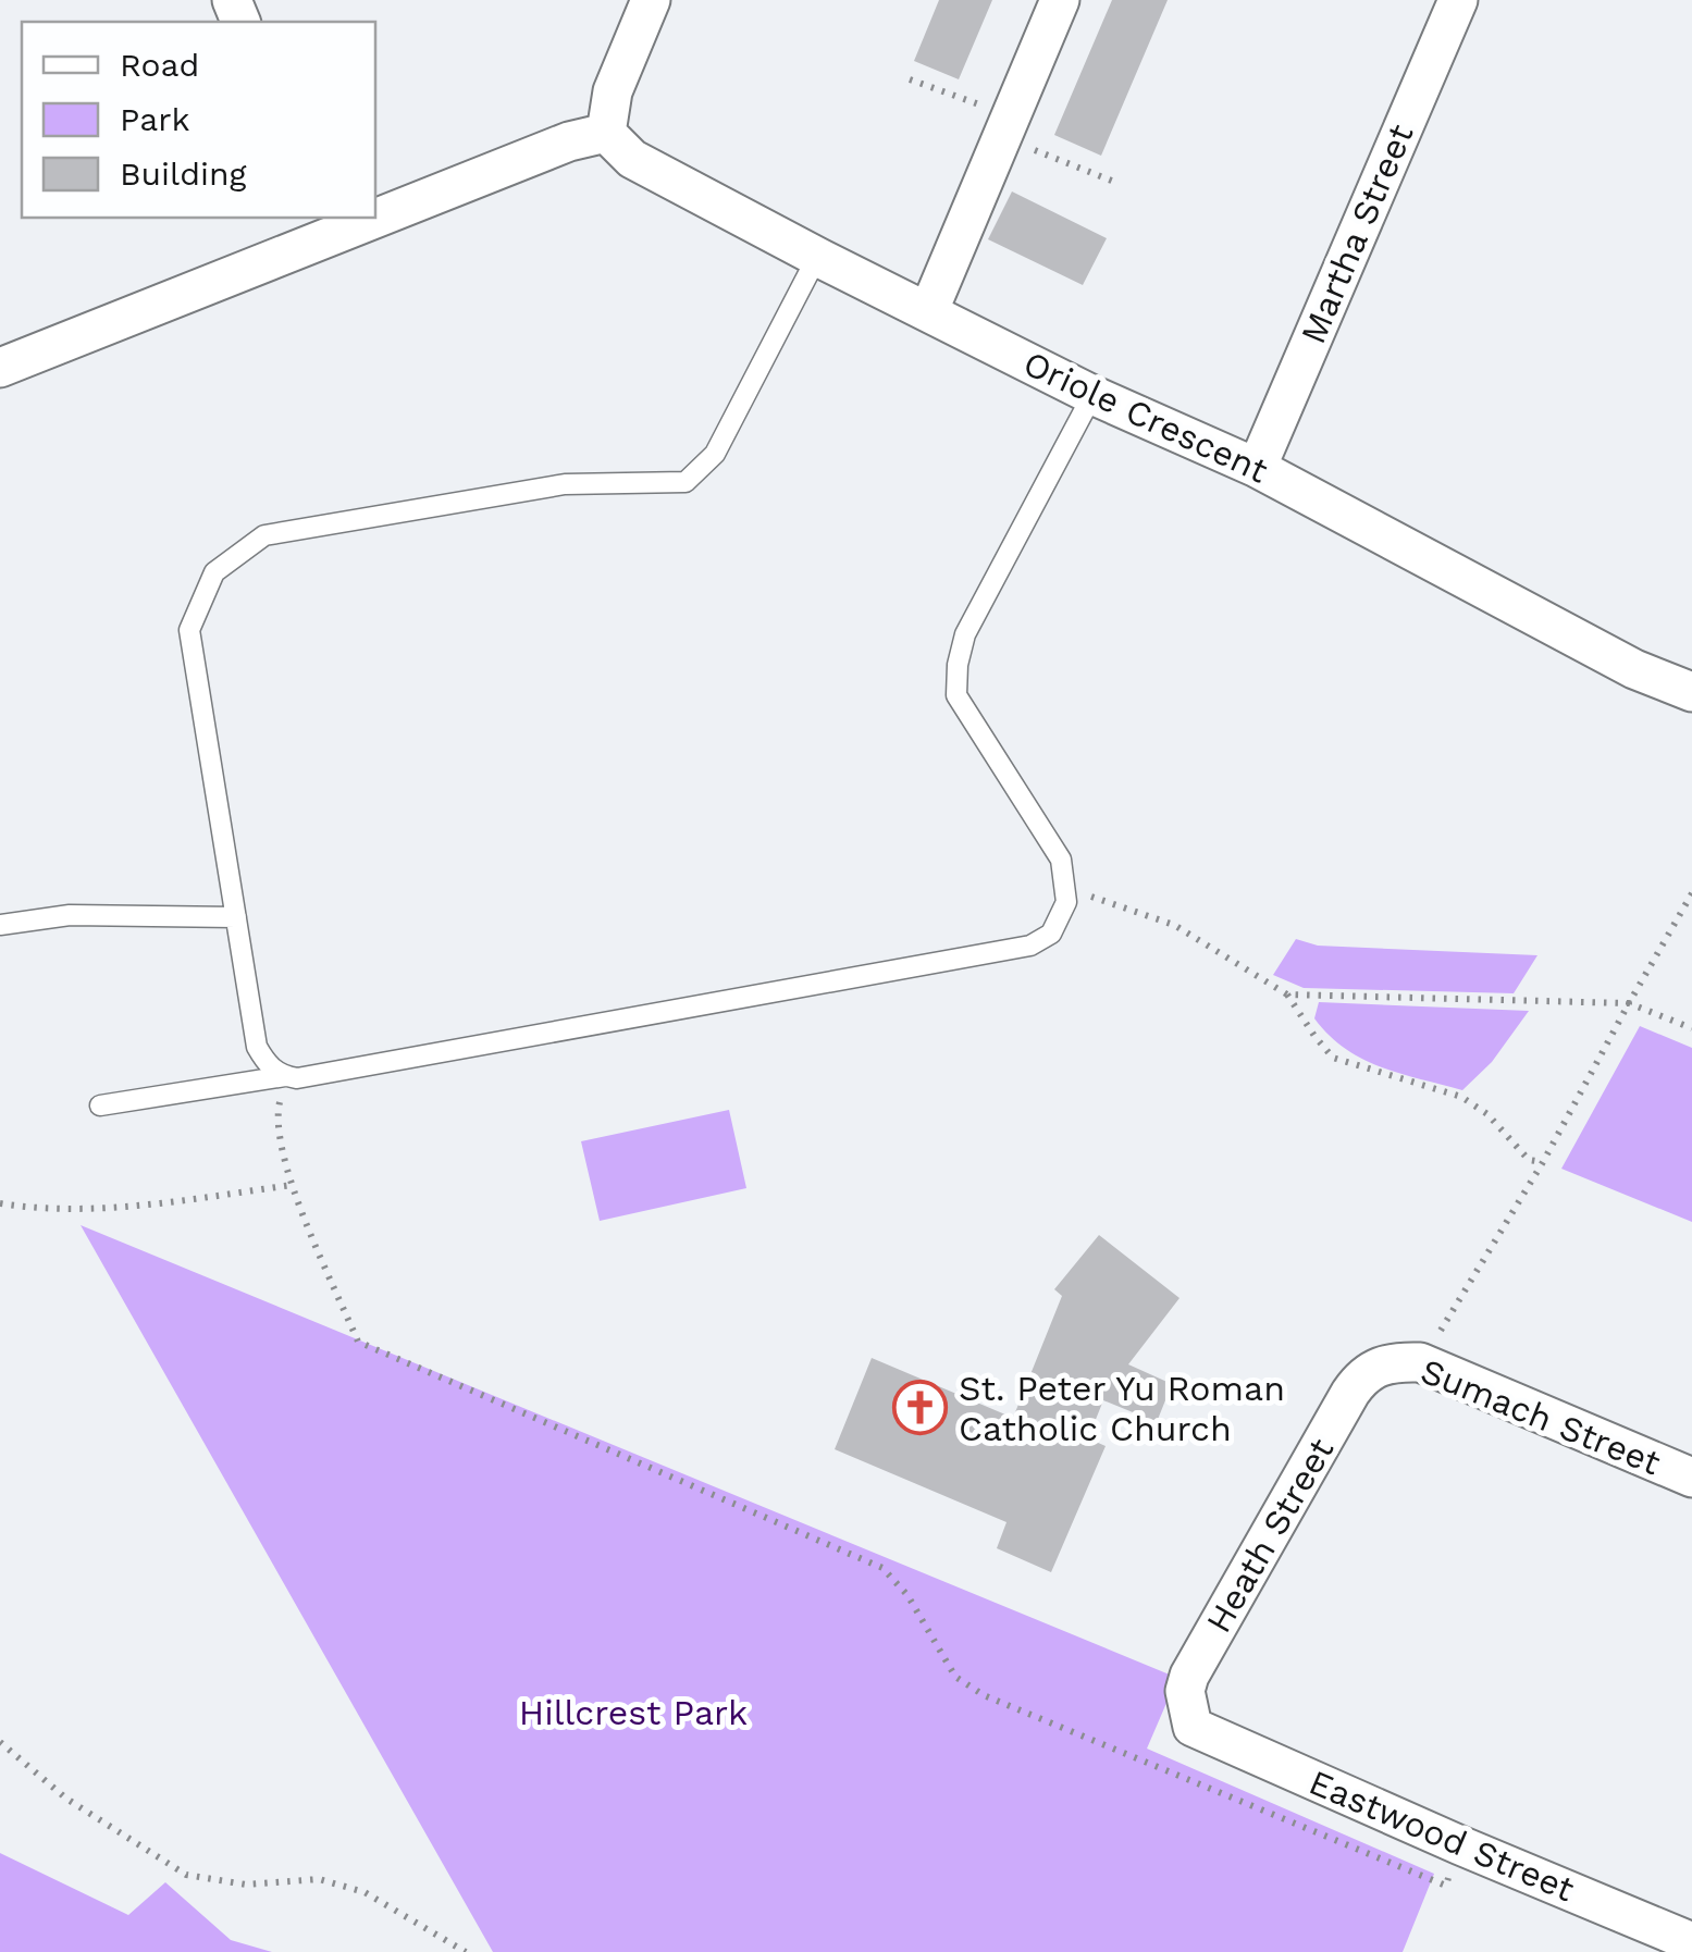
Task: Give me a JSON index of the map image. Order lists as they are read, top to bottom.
{
  "streets": {
    "street": [
      "Martha Street",
      "Oriole Crescent",
      "Sumach Street",
      "Heath Street",
      "Eastwood Street"
    ]
  },
  "crossings": [
    ["Martha Street", "Oriole Crescent"],
    ["Sumach Street", "Heath Street"],
    ["Heath Street", "Eastwood Street"]
  ],
  "parks": ["Hillcrest Park"],
  "places": {
    "church": ["St. Peter Yu Roman Catholic Church"]
  },
  "legend": ["Road", "Park", "Building"]
}
